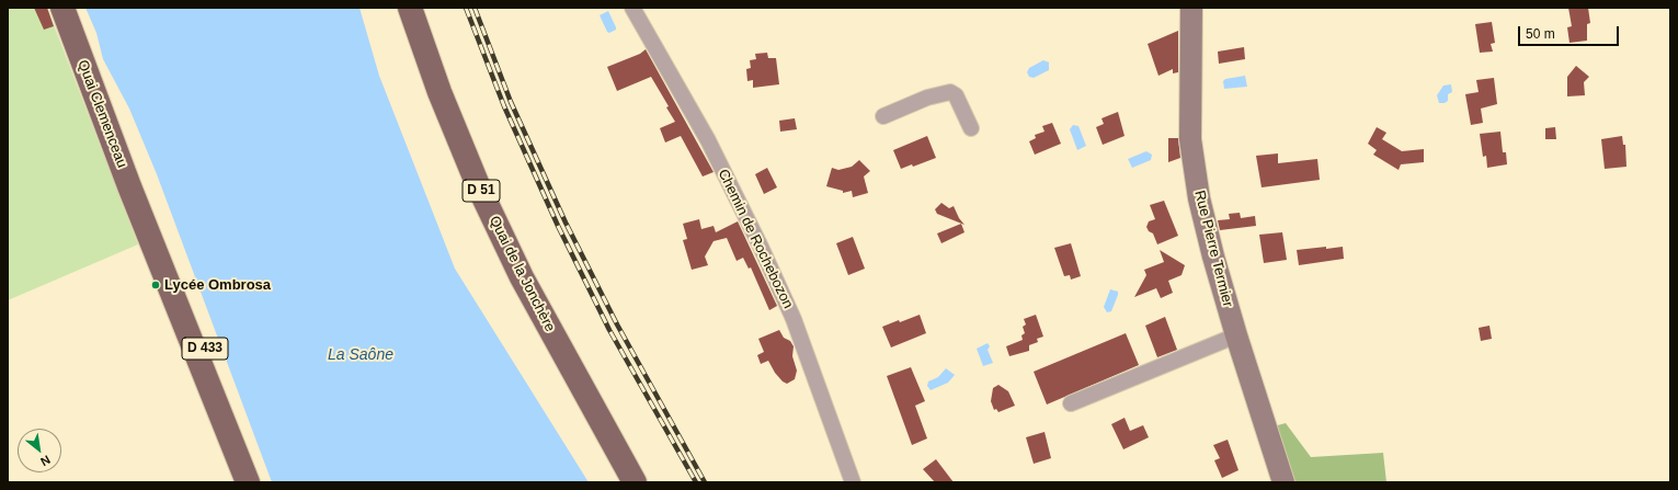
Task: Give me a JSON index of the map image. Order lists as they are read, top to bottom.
{
  "streets": {
    "main road": [
      "Quai Clemenceau",
      "D 51",
      "Quai de la Jonchère",
      "D 433"
    ],
    "street": ["Chemin de Rochebozon", "Rue Pierre Termier"]
  },
  "water": ["La Saône"],
  "places": ["Lycée Ombrosa"],
  "scale_bar": "50 m",
  "north": "bottom right"
}
